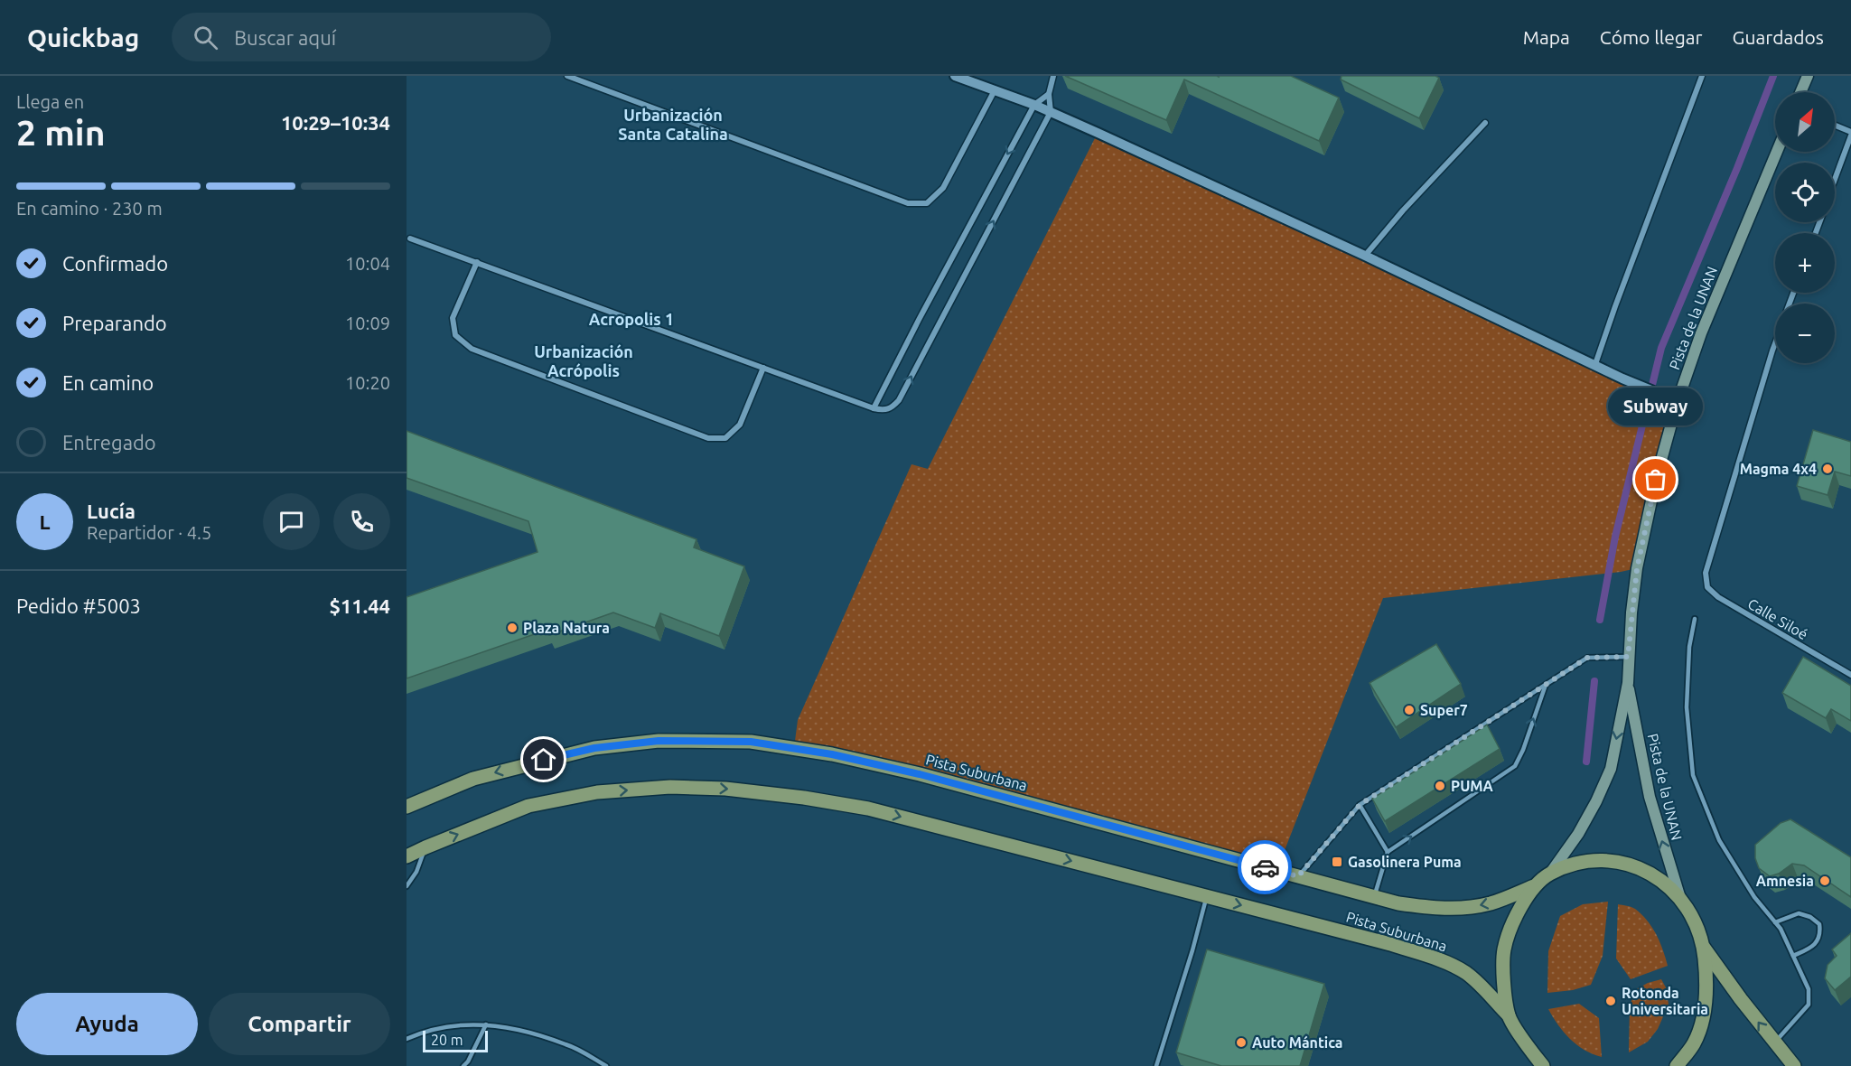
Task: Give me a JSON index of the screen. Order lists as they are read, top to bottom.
{
  "streets": {
    "main road": ["Pista de la UNAN", "Pista Suburbana"],
    "street": ["Calle Siloé"]
  },
  "districts": ["Urbanización Santa Catalina", "Acropolis 1", "Urbanización Acrópolis"],
  "places": {
    "other": [
      "Magma 4x4",
      "Subway",
      "Plaza Natura",
      "Super7",
      "PUMA",
      "Amnesia",
      "Rotonda Universitaria",
      "Auto Mántica"
    ],
    "transit": ["Gasolinera Puma"]
  },
  "scale_bar": "20 m",
  "north": "top right",
  "page": {
    "header": "Quickbag",
    "search": "Buscar aquí",
    "nav": ["Mapa", "Cómo llegar", "Guardados"],
    "heading": ["2 min", "Llega en", "10:29–10:34"],
    "panel": [
      "Lucía",
      "Repartidor · 4.5",
      "Pedido #5003",
      "$11.44"
    ],
    "map_buttons": ["+", "−"],
    "bar": "En camino · 230 m",
    "list": [
      ["Confirmado", "10:04"],
      ["Preparando", "10:09"],
      ["En camino", "10:20"],
      "Entregado"
    ],
    "bubble": "Subway",
    "round": "L",
    "buttons": ["Ayuda", "Compartir"],
    "scale": "20 m"
  }
}
